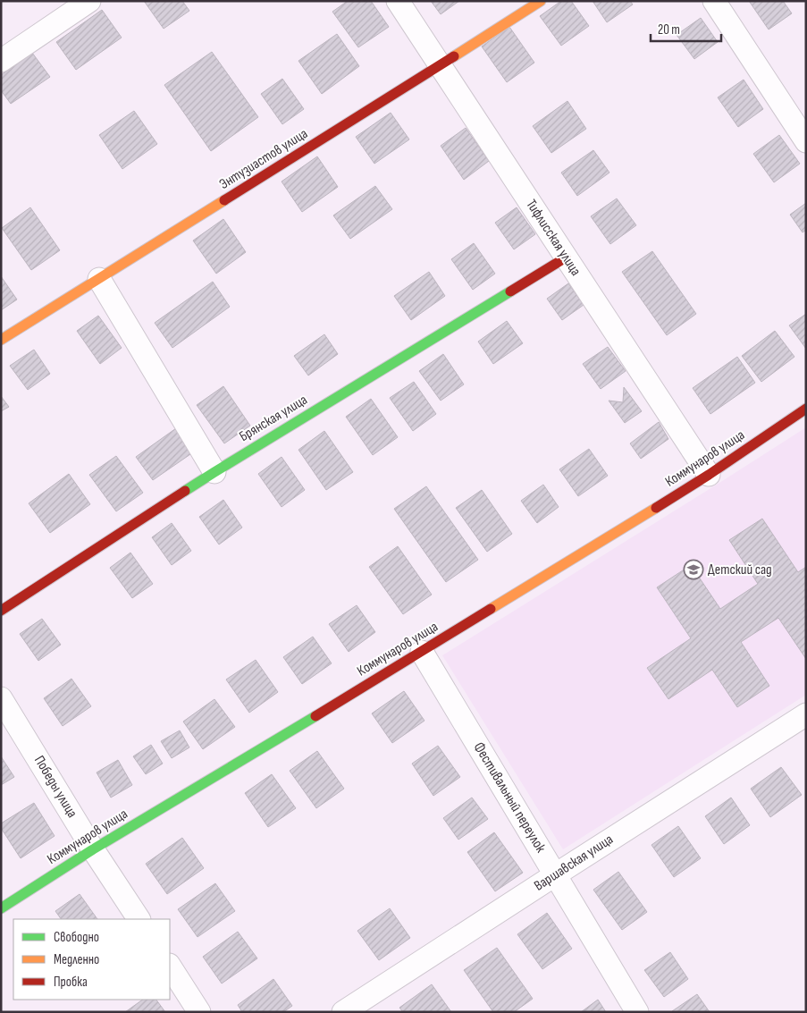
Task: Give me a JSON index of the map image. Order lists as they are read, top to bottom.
{
  "streets": {
    "street": [
      "Энтузиастов улица",
      "Тифлисская улица",
      "Брянская улица",
      "Коммунаров улица",
      "Победы улица",
      "Фестивальный переулок",
      "Варшавская улица"
    ]
  },
  "crossings": [
    ["Энтузиастов улица", "Тифлисская улица"],
    ["Тифлисская улица", "Брянская улица"],
    ["Тифлисская улица", "Коммунаров улица"],
    ["Коммунаров улица", "Победы улица"],
    ["Коммунаров улица", "Фестивальный переулок"],
    ["Фестивальный переулок", "Варшавская улица"]
  ],
  "places": {
    "school or university": ["Детский сад"]
  },
  "legend": ["Свободно", "Медленно", "Пробка"],
  "scale_bar": "20 m"
}
